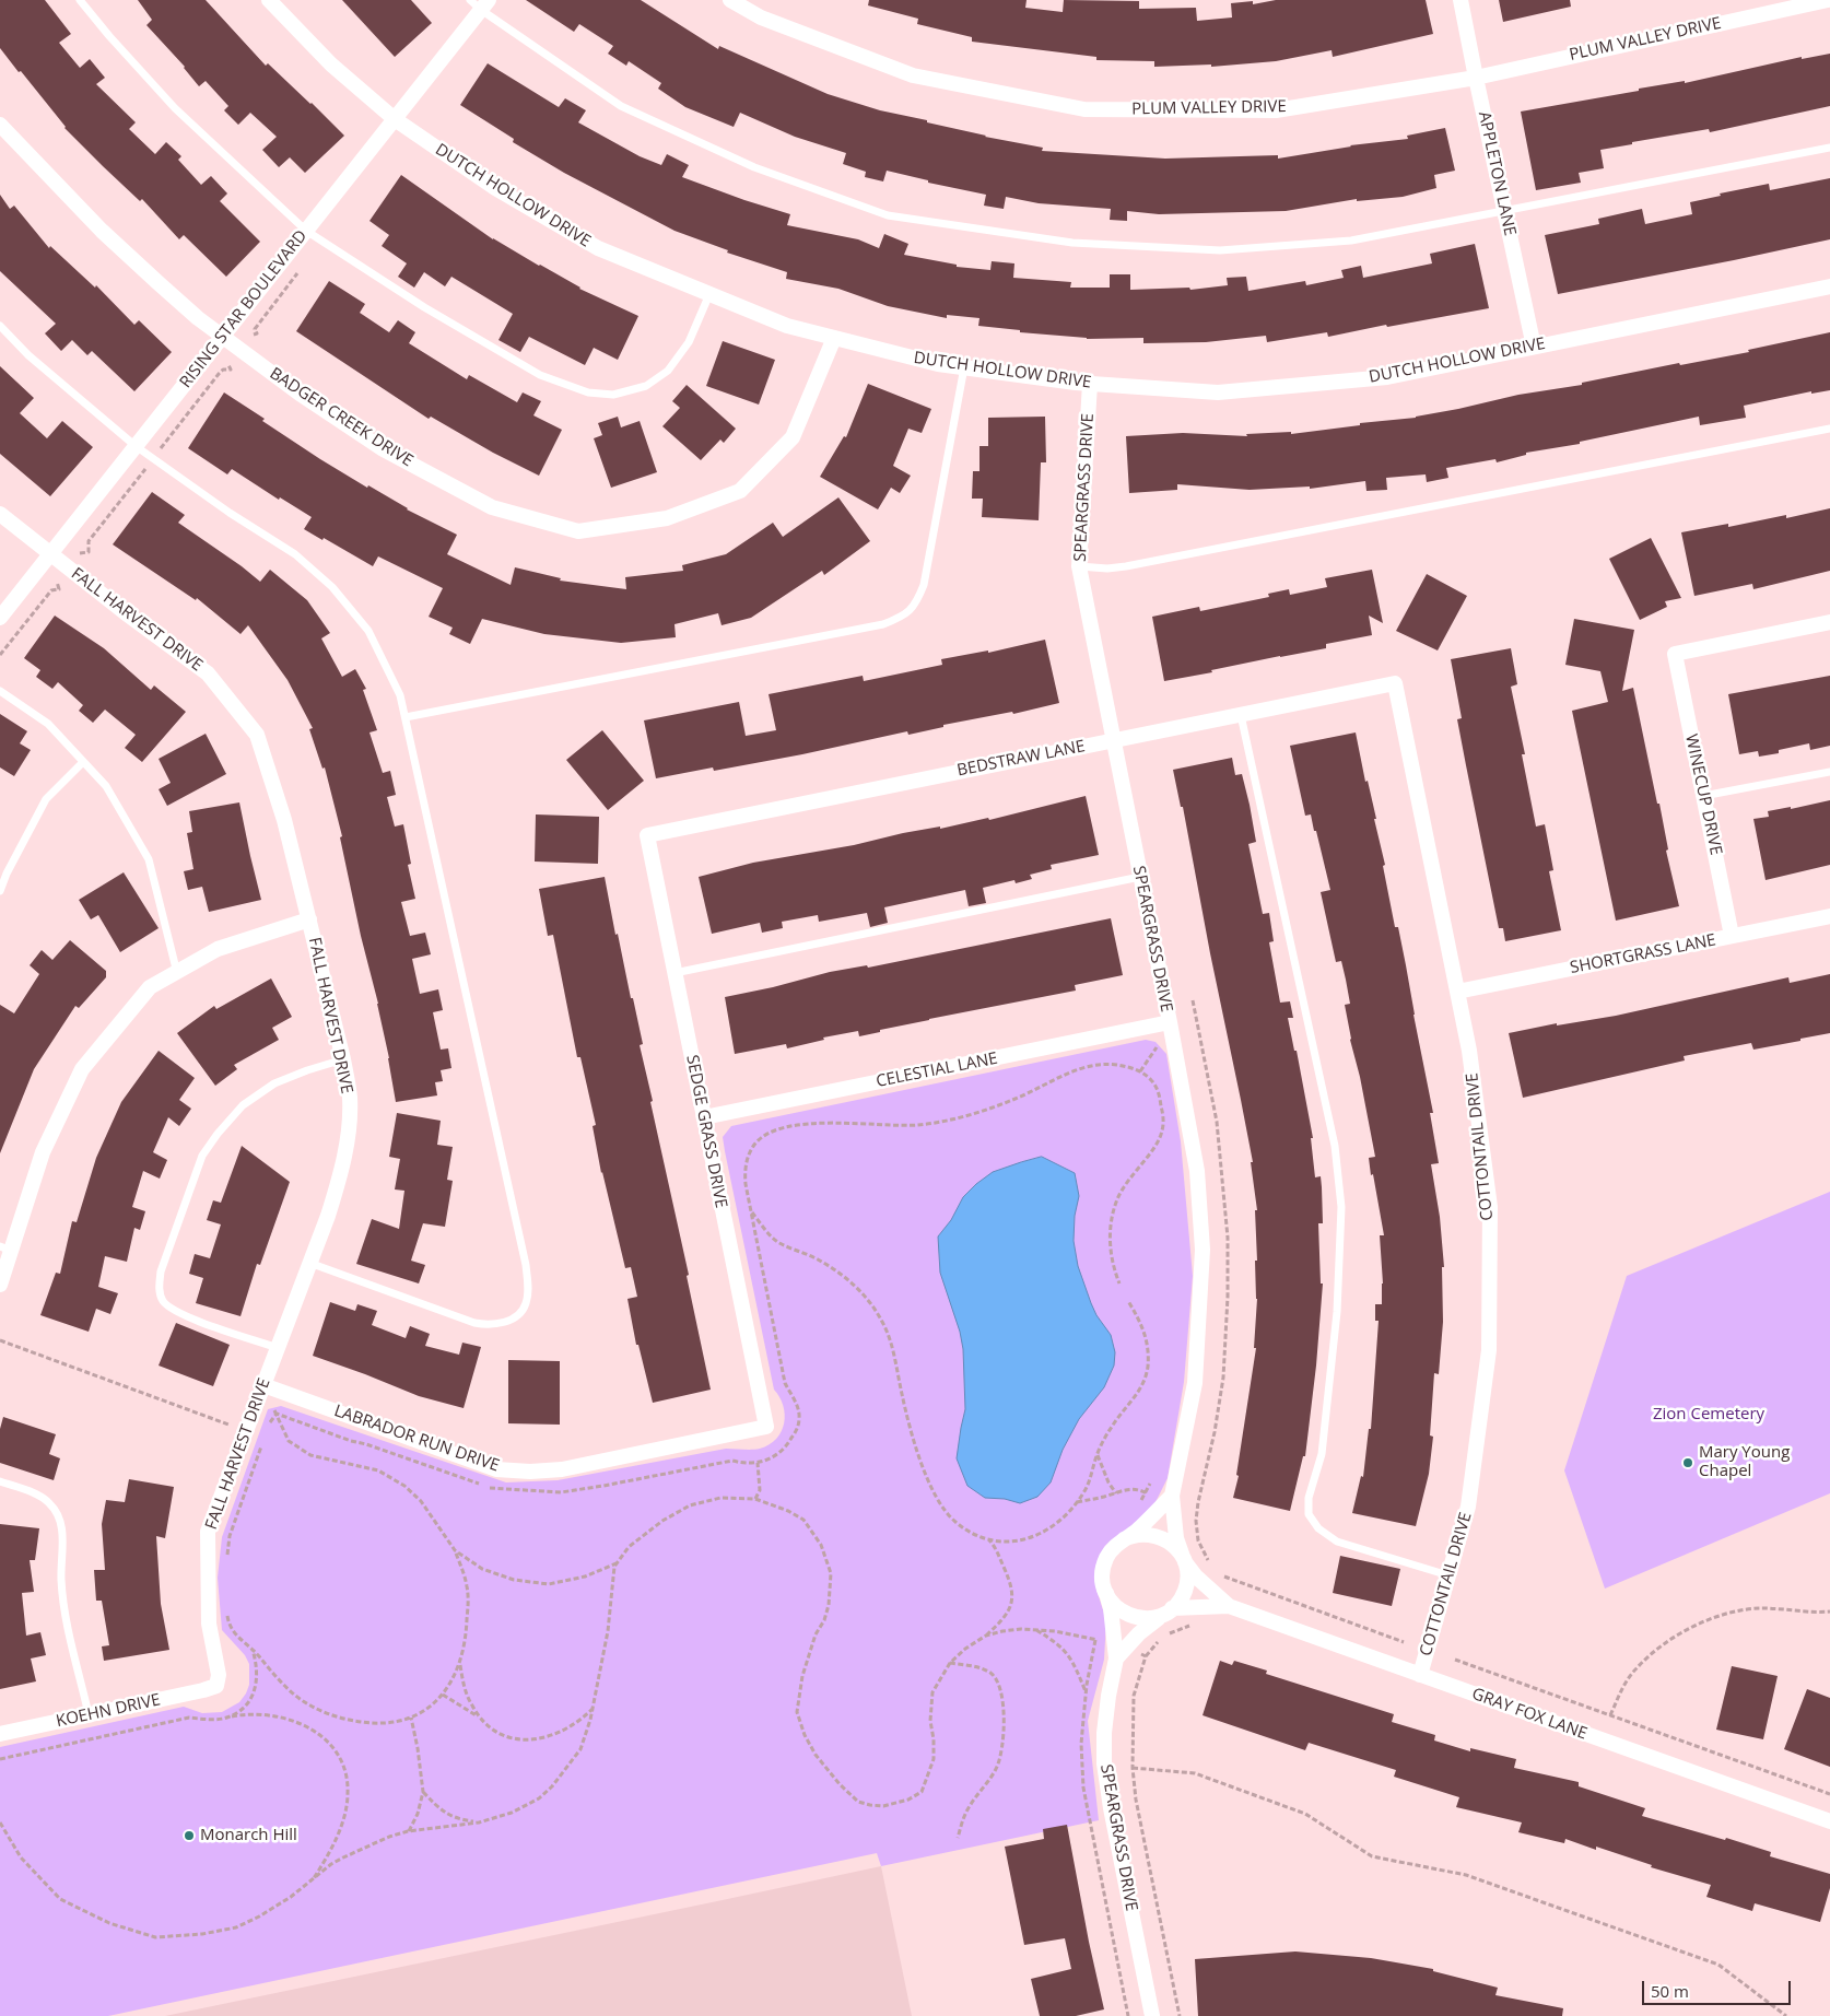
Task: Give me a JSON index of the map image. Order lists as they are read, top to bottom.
{
  "streets": {
    "street": [
      "PLUM VALLEY DRIVE",
      "APPLETON LANE",
      "DUTCH HOLLOW DRIVE",
      "RISING STAR BOULEVARD",
      "BADGER CREEK DRIVE",
      "SPEARGRASS DRIVE",
      "FALL HARVEST DRIVE",
      "BEDSTRAW LANE",
      "WINECUP DRIVE",
      "SHORTGRASS LANE",
      "CELESTIAL LANE",
      "SEDGE GRASS DRIVE",
      "COTTONTAIL DRIVE",
      "LABRADOR RUN DRIVE",
      "KOEHN DRIVE",
      "GRAY FOX LANE"
    ]
  },
  "crossings": [
    ["PLUM VALLEY DRIVE", "APPLETON LANE"],
    ["APPLETON LANE", "DUTCH HOLLOW DRIVE"],
    ["DUTCH HOLLOW DRIVE", "RISING STAR BOULEVARD"],
    ["DUTCH HOLLOW DRIVE", "BADGER CREEK DRIVE"],
    ["DUTCH HOLLOW DRIVE", "SPEARGRASS DRIVE"],
    ["RISING STAR BOULEVARD", "BADGER CREEK DRIVE"],
    ["RISING STAR BOULEVARD", "FALL HARVEST DRIVE"],
    ["SPEARGRASS DRIVE", "BEDSTRAW LANE"],
    ["SPEARGRASS DRIVE", "CELESTIAL LANE"],
    ["SPEARGRASS DRIVE", "GRAY FOX LANE"],
    ["FALL HARVEST DRIVE", "LABRADOR RUN DRIVE"],
    ["FALL HARVEST DRIVE", "KOEHN DRIVE"],
    ["BEDSTRAW LANE", "SEDGE GRASS DRIVE"],
    ["BEDSTRAW LANE", "COTTONTAIL DRIVE"],
    ["WINECUP DRIVE", "SHORTGRASS LANE"],
    ["SHORTGRASS LANE", "COTTONTAIL DRIVE"],
    ["CELESTIAL LANE", "SEDGE GRASS DRIVE"],
    ["SEDGE GRASS DRIVE", "LABRADOR RUN DRIVE"],
    ["COTTONTAIL DRIVE", "GRAY FOX LANE"]
  ],
  "parks": ["Zion Cemetery"],
  "places": ["Mary Young Chapel", "Monarch Hill"],
  "scale_bar": "50 m"
}
